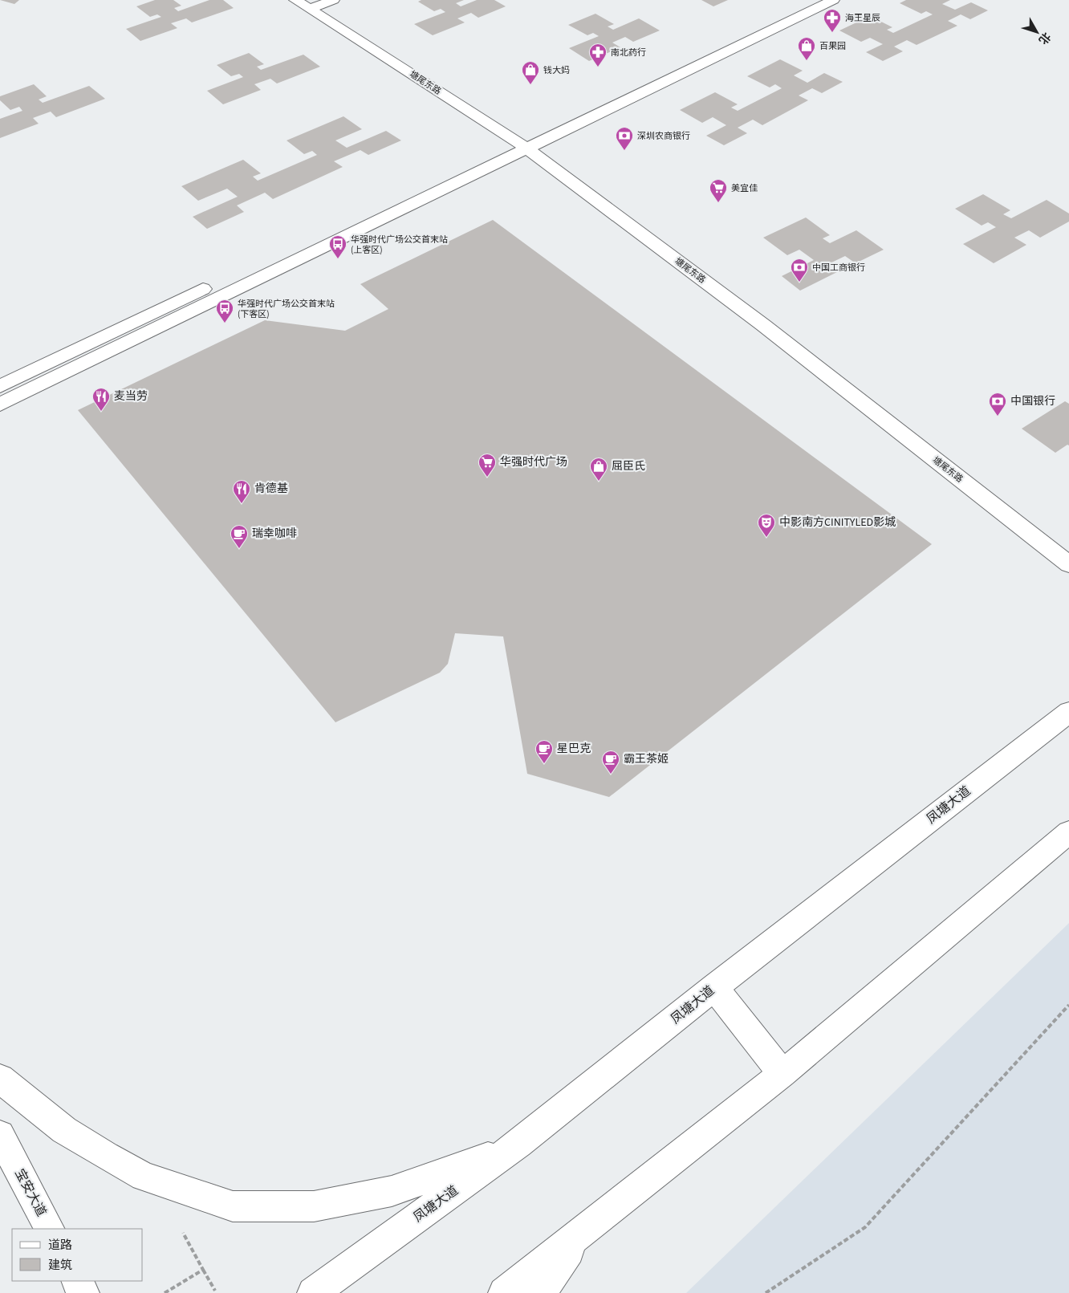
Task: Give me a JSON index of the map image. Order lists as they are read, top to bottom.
{
  "streets": {
    "street": ["塘尾东路", "凤塘大道", "宝安大道"]
  },
  "places": {
    "pharmacy": ["海王星辰", "南北药行"],
    "shop": ["百果园", "钱大妈", "屈臣氏"],
    "bank": ["深圳农商银行", "中国工商银行", "中国银行"],
    "supermarket": ["美宜佳", "华强时代广场"],
    "bus stop": ["华强时代广场公交首末站 (上客区)", "华强时代广场公交首末站 (下客区)"],
    "restaurant": ["麦当劳", "肯德基"],
    "theatre": ["中影南方CINITYLED影城"],
    "cafe": ["瑞幸咖啡", "星巴克", "霸王茶姬"]
  },
  "legend": ["道路", "建筑"],
  "north": "bottom right"
}
